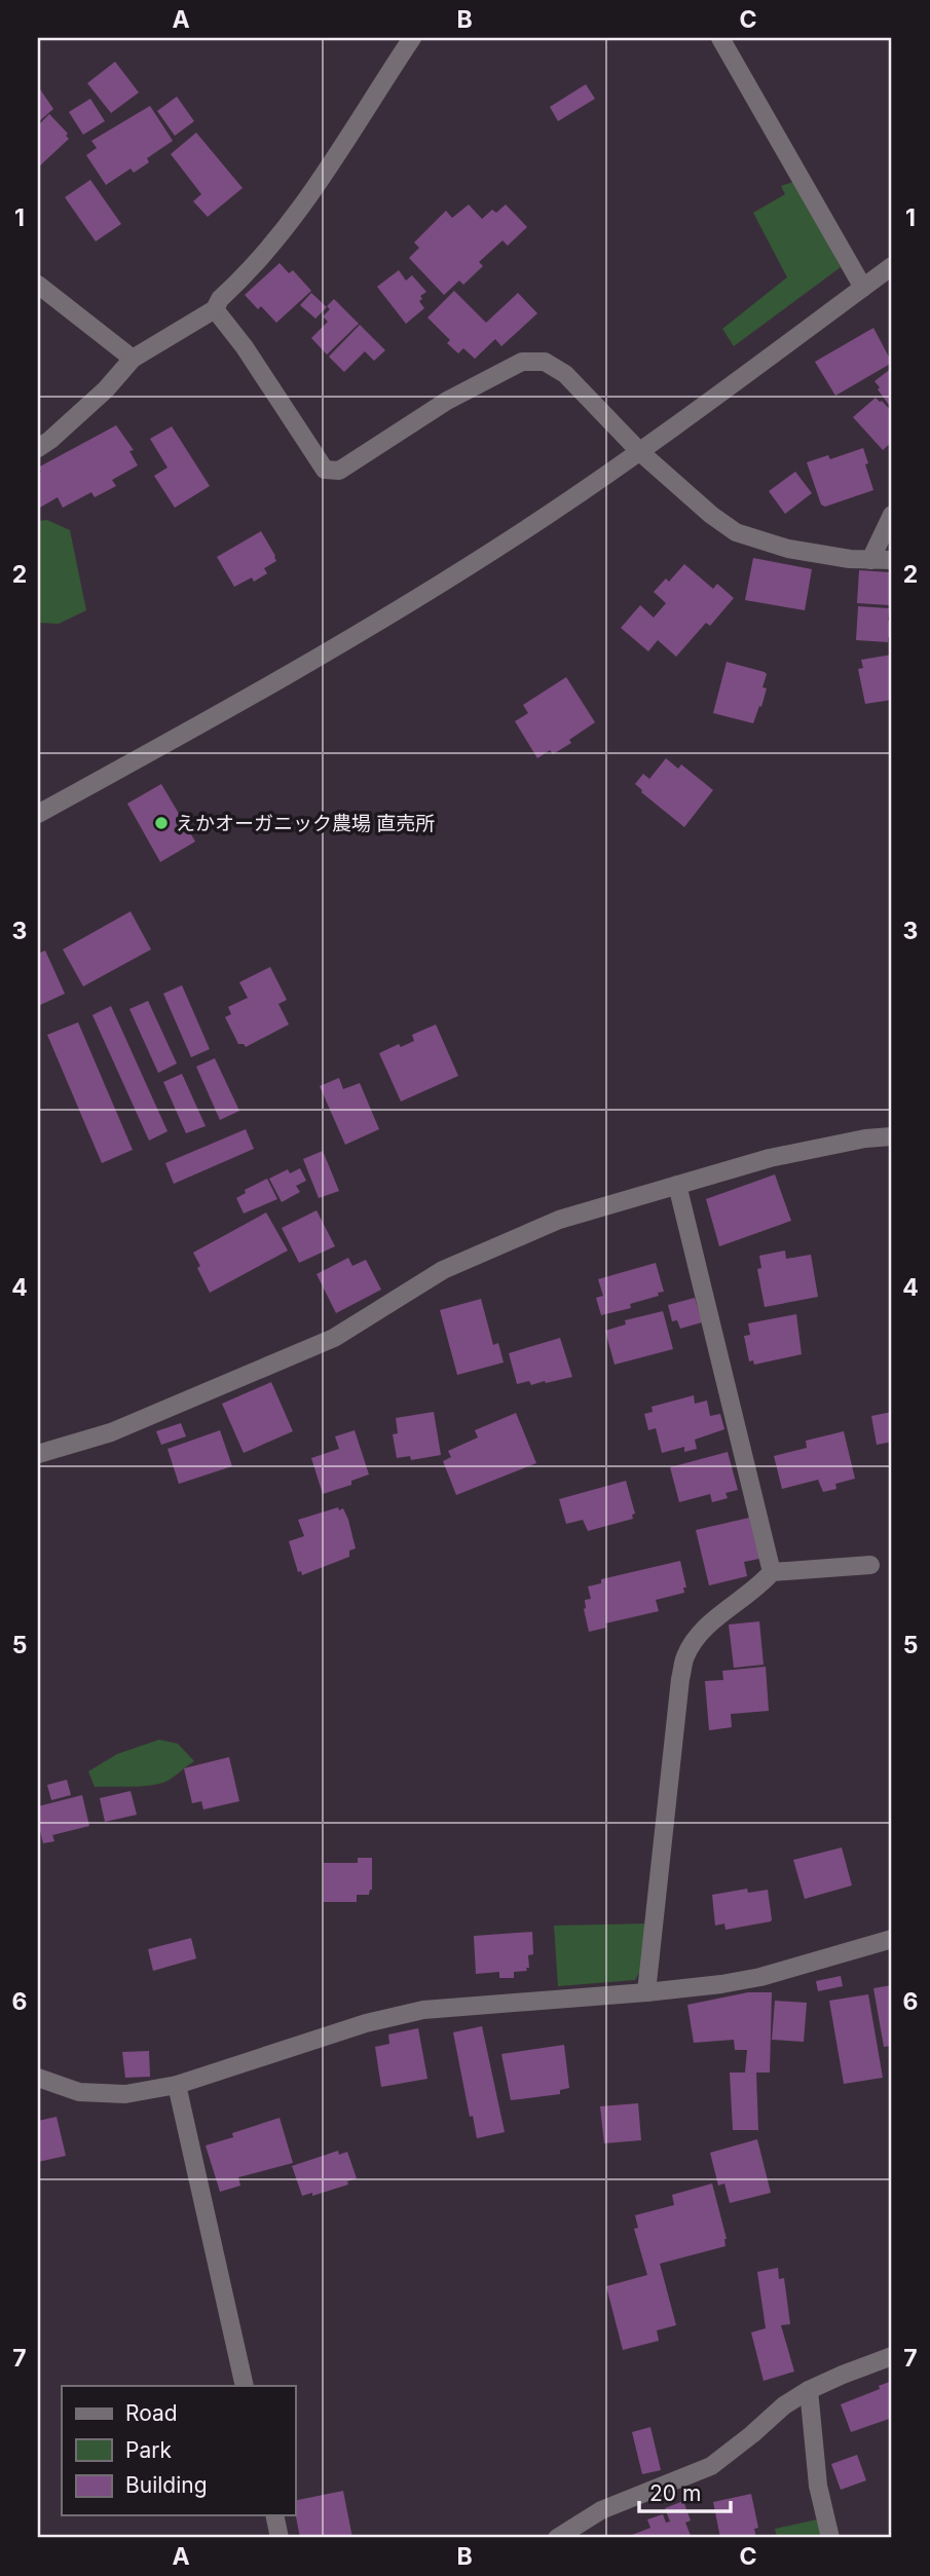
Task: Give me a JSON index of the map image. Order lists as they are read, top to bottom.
{
  "places": ["えかオーガニック農場 直売所"],
  "legend": ["Road", "Park", "Building"],
  "scale_bar": "20 m",
  "grid": {
    "columns": ["A", "B", "C"],
    "rows": [
      "1",
      "2",
      "3",
      "4",
      "5",
      "6",
      "7"
    ]
  }
}
